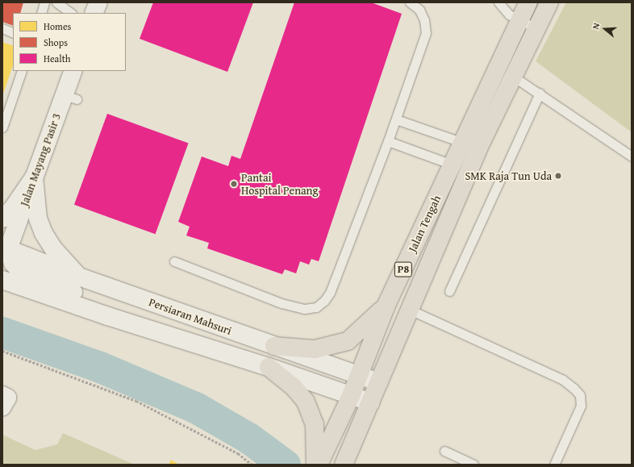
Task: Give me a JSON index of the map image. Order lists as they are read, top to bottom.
{
  "streets": {
    "main road": ["Jalan Tengah", "P8"],
    "street": ["Jalan Mayang Pasir 3", "Persiaran Mahsuri"]
  },
  "crossings": [
    ["Jalan Mayang Pasir 3", "Persiaran Mahsuri"],
    ["Jalan Tengah", "Persiaran Mahsuri"]
  ],
  "places": ["SMK Raja Tun Uda", "Pantai Hospital Penang"],
  "legend": ["Homes", "Shops", "Health"],
  "north": "left"
}
